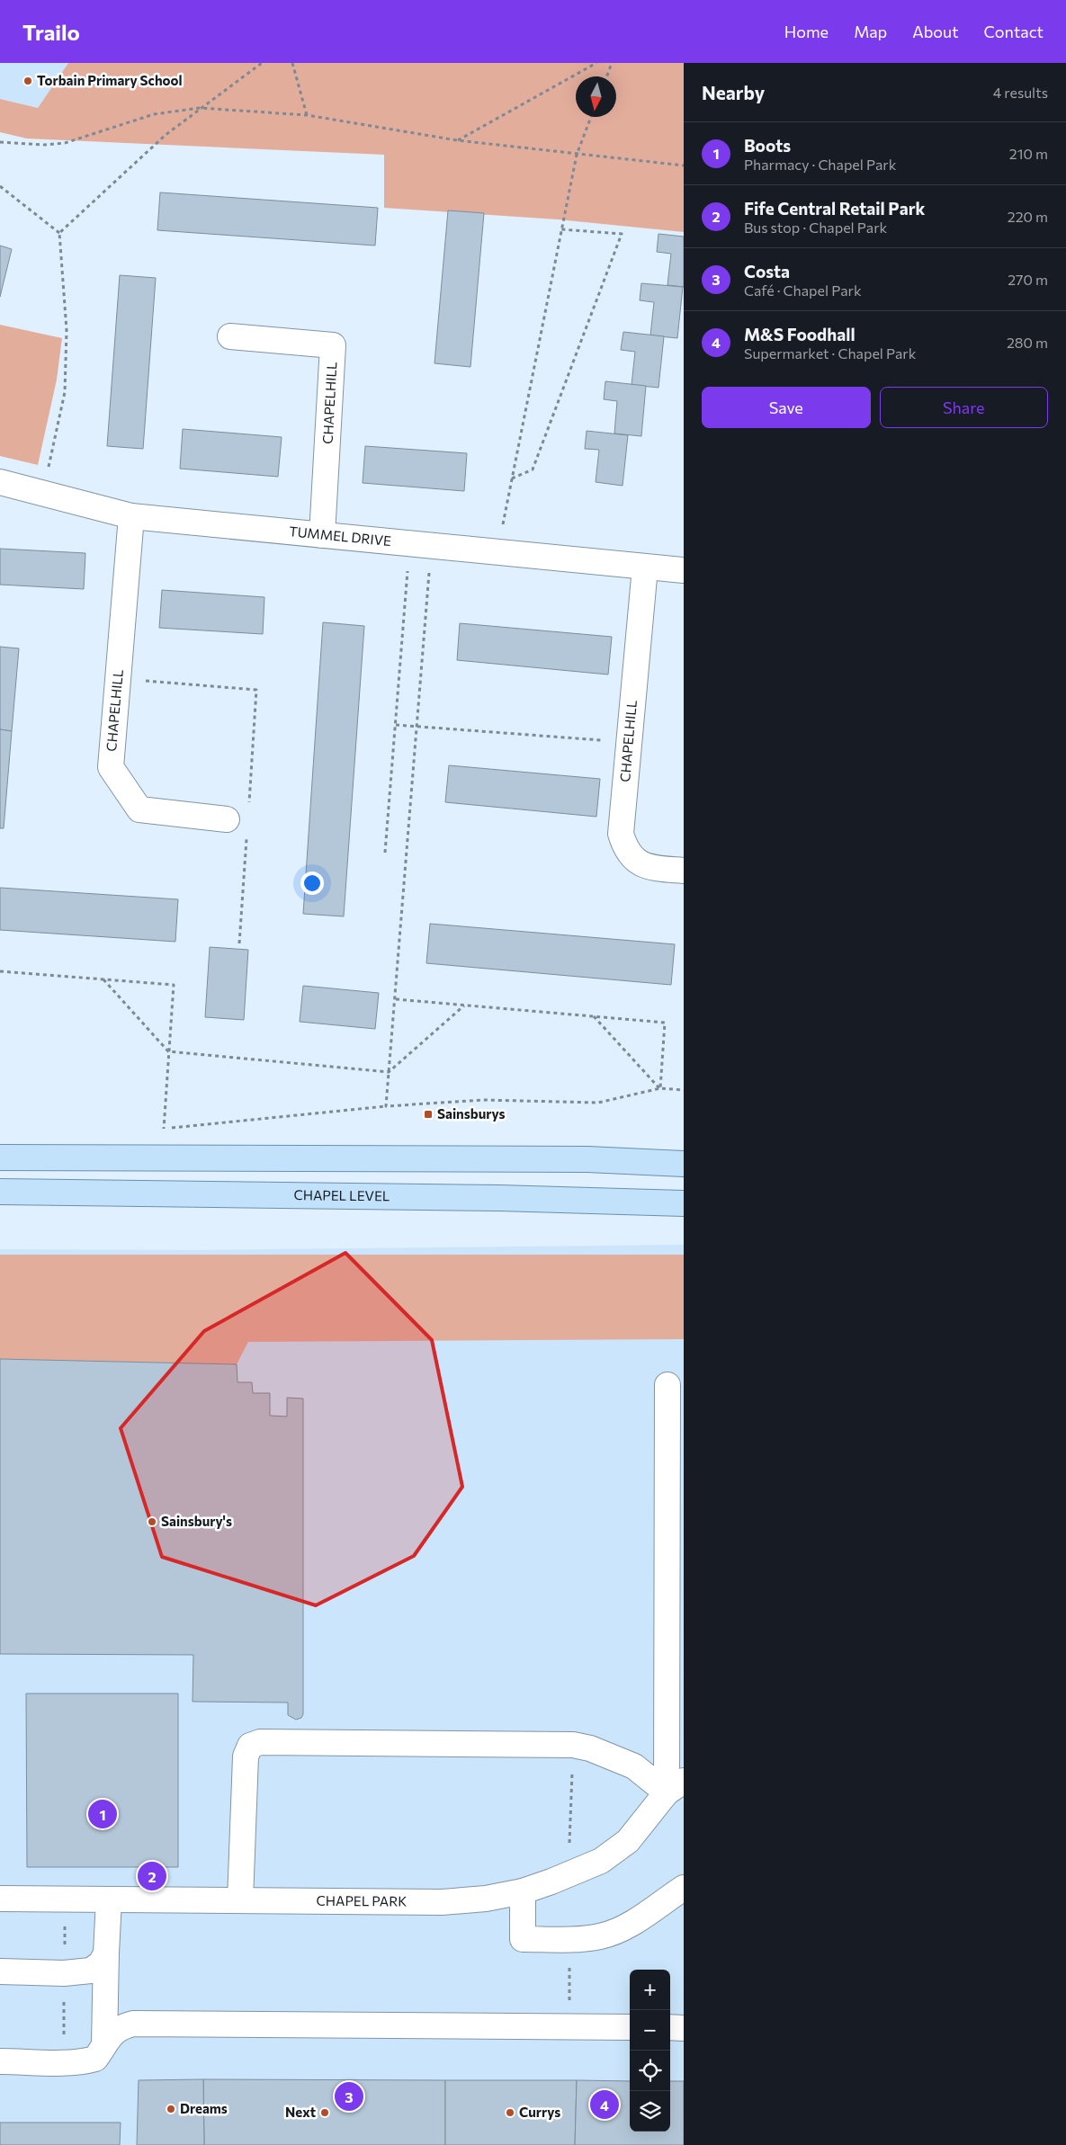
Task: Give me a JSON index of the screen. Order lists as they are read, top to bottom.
{
  "streets": {
    "main road": ["CHAPEL LEVEL"],
    "street": ["CHAPELHILL", "TUMMEL DRIVE", "CHAPEL PARK"]
  },
  "crossings": [
    ["CHAPELHILL", "TUMMEL DRIVE"]
  ],
  "places": {
    "other": [
      "Torbain Primary School",
      "Sainsbury's",
      "Dreams",
      "Next",
      "Currys"
    ],
    "transit": ["Sainsburys"]
  },
  "north": "bottom",
  "page": {
    "header": "Trailo",
    "nav": [
      "Home",
      "Map",
      "About",
      "Contact"
    ],
    "heading": ["Nearby", "4 results"],
    "list": [
      {
        "mark": "1",
        "name": "Boots",
        "note": "Pharmacy · Chapel Park",
        "value": "210 m"
      },
      {
        "mark": "2",
        "name": "Fife Central Retail Park",
        "note": "Bus stop · Chapel Park",
        "value": "220 m"
      },
      {
        "mark": "3",
        "name": "Costa",
        "note": "Café · Chapel Park",
        "value": "270 m"
      },
      {
        "mark": "4",
        "name": "M&S Foodhall",
        "note": "Supermarket · Chapel Park",
        "value": "280 m"
      }
    ],
    "buttons": ["Save", "Share"],
    "pins": [
      "1",
      "2",
      "3",
      "4"
    ],
    "map_buttons": ["+", "−"]
  }
}
